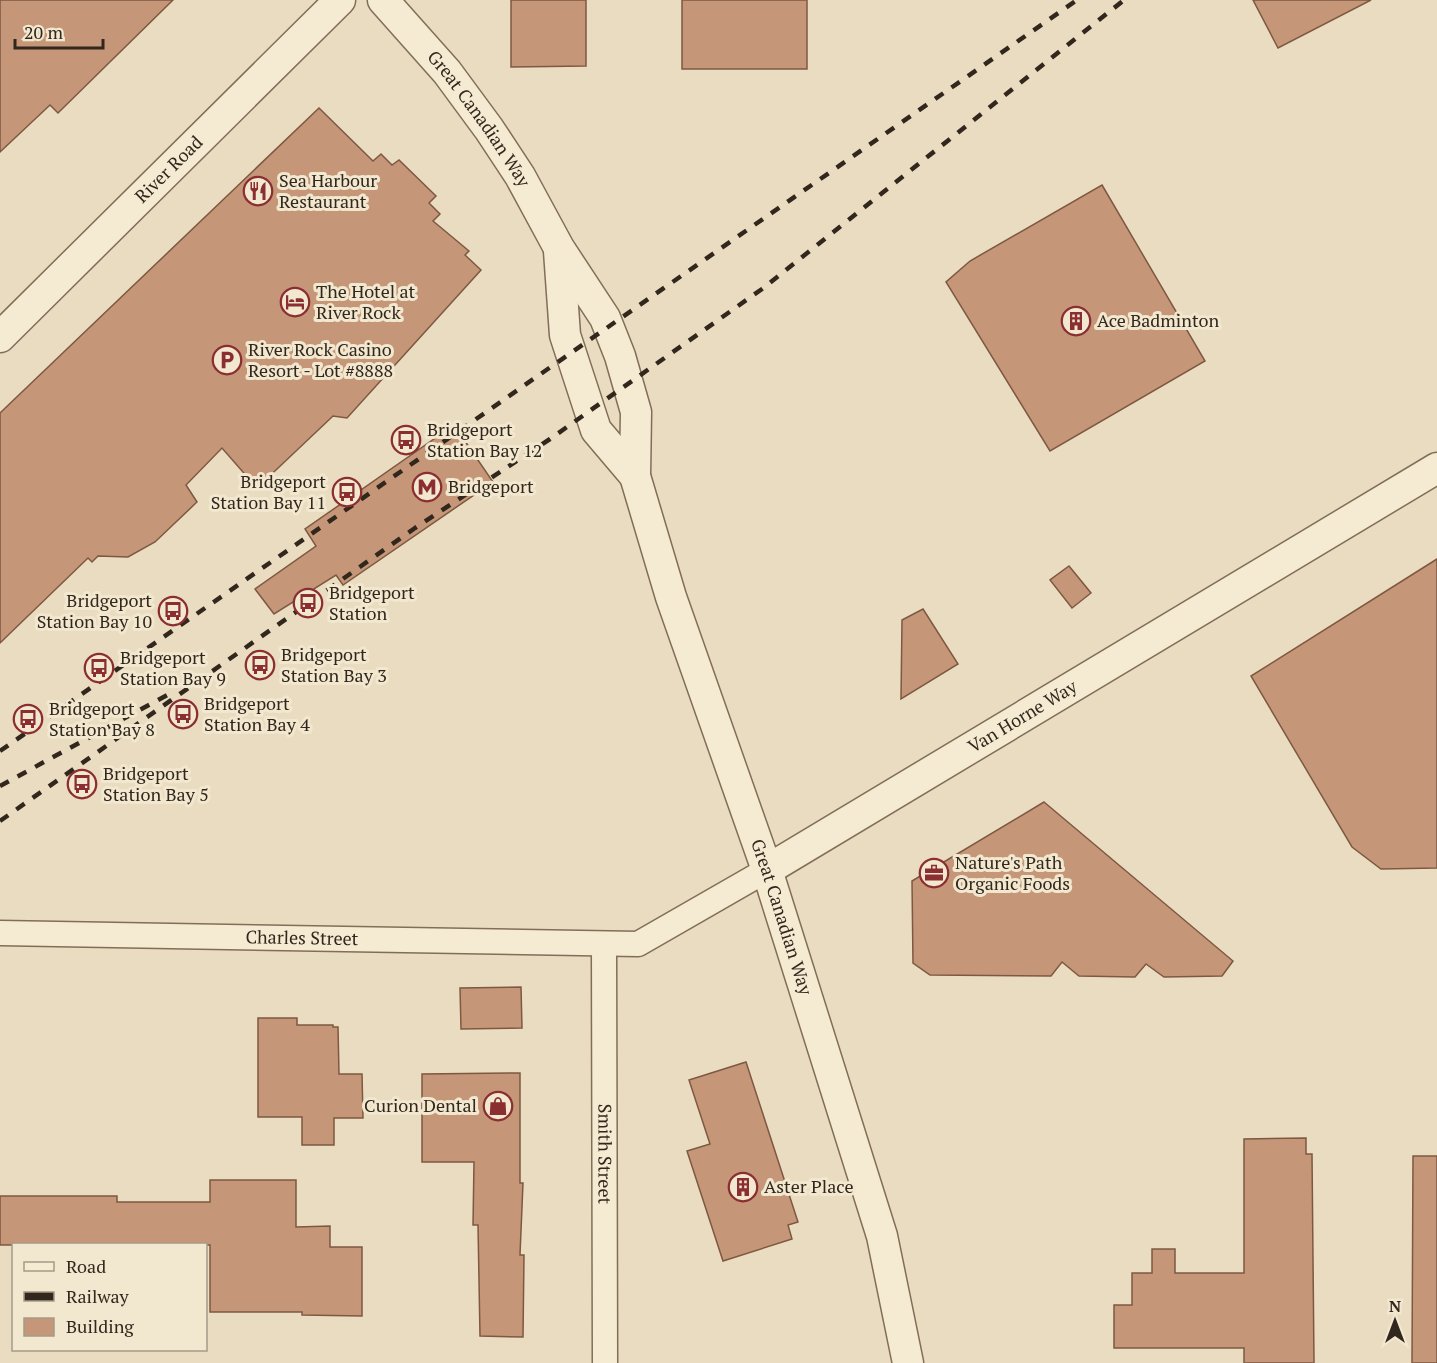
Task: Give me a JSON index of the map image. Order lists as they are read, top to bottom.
{
  "streets": {
    "street": [
      "Great Canadian Way",
      "River Road",
      "Van Horne Way",
      "Charles Street",
      "Smith Street"
    ]
  },
  "crossings": [
    ["Great Canadian Way", "Van Horne Way"],
    ["Van Horne Way", "Charles Street"],
    ["Van Horne Way", "Smith Street"],
    ["Charles Street", "Smith Street"]
  ],
  "places": {
    "restaurant": ["Sea Harbour Restaurant"],
    "hotel": ["The Hotel at River Rock"],
    "building": ["Ace Badminton", "Aster Place"],
    "parking": ["River Rock Casino Resort - Lot #8888"],
    "bus stop": [
      "Bridgeport Station Bay 12",
      "Bridgeport Station Bay 11",
      "Bridgeport Station",
      "Bridgeport Station Bay 10",
      "Bridgeport Station Bay 3",
      "Bridgeport Station Bay 9",
      "Bridgeport Station Bay 4",
      "Bridgeport Station Bay 8",
      "Bridgeport Station Bay 5"
    ],
    "metro station": ["Bridgeport"],
    "office": ["Nature's Path Organic Foods"],
    "shop": ["Curion Dental"]
  },
  "legend": ["Road", "Railway", "Building"],
  "scale_bar": "20 m",
  "north": "top"
}
